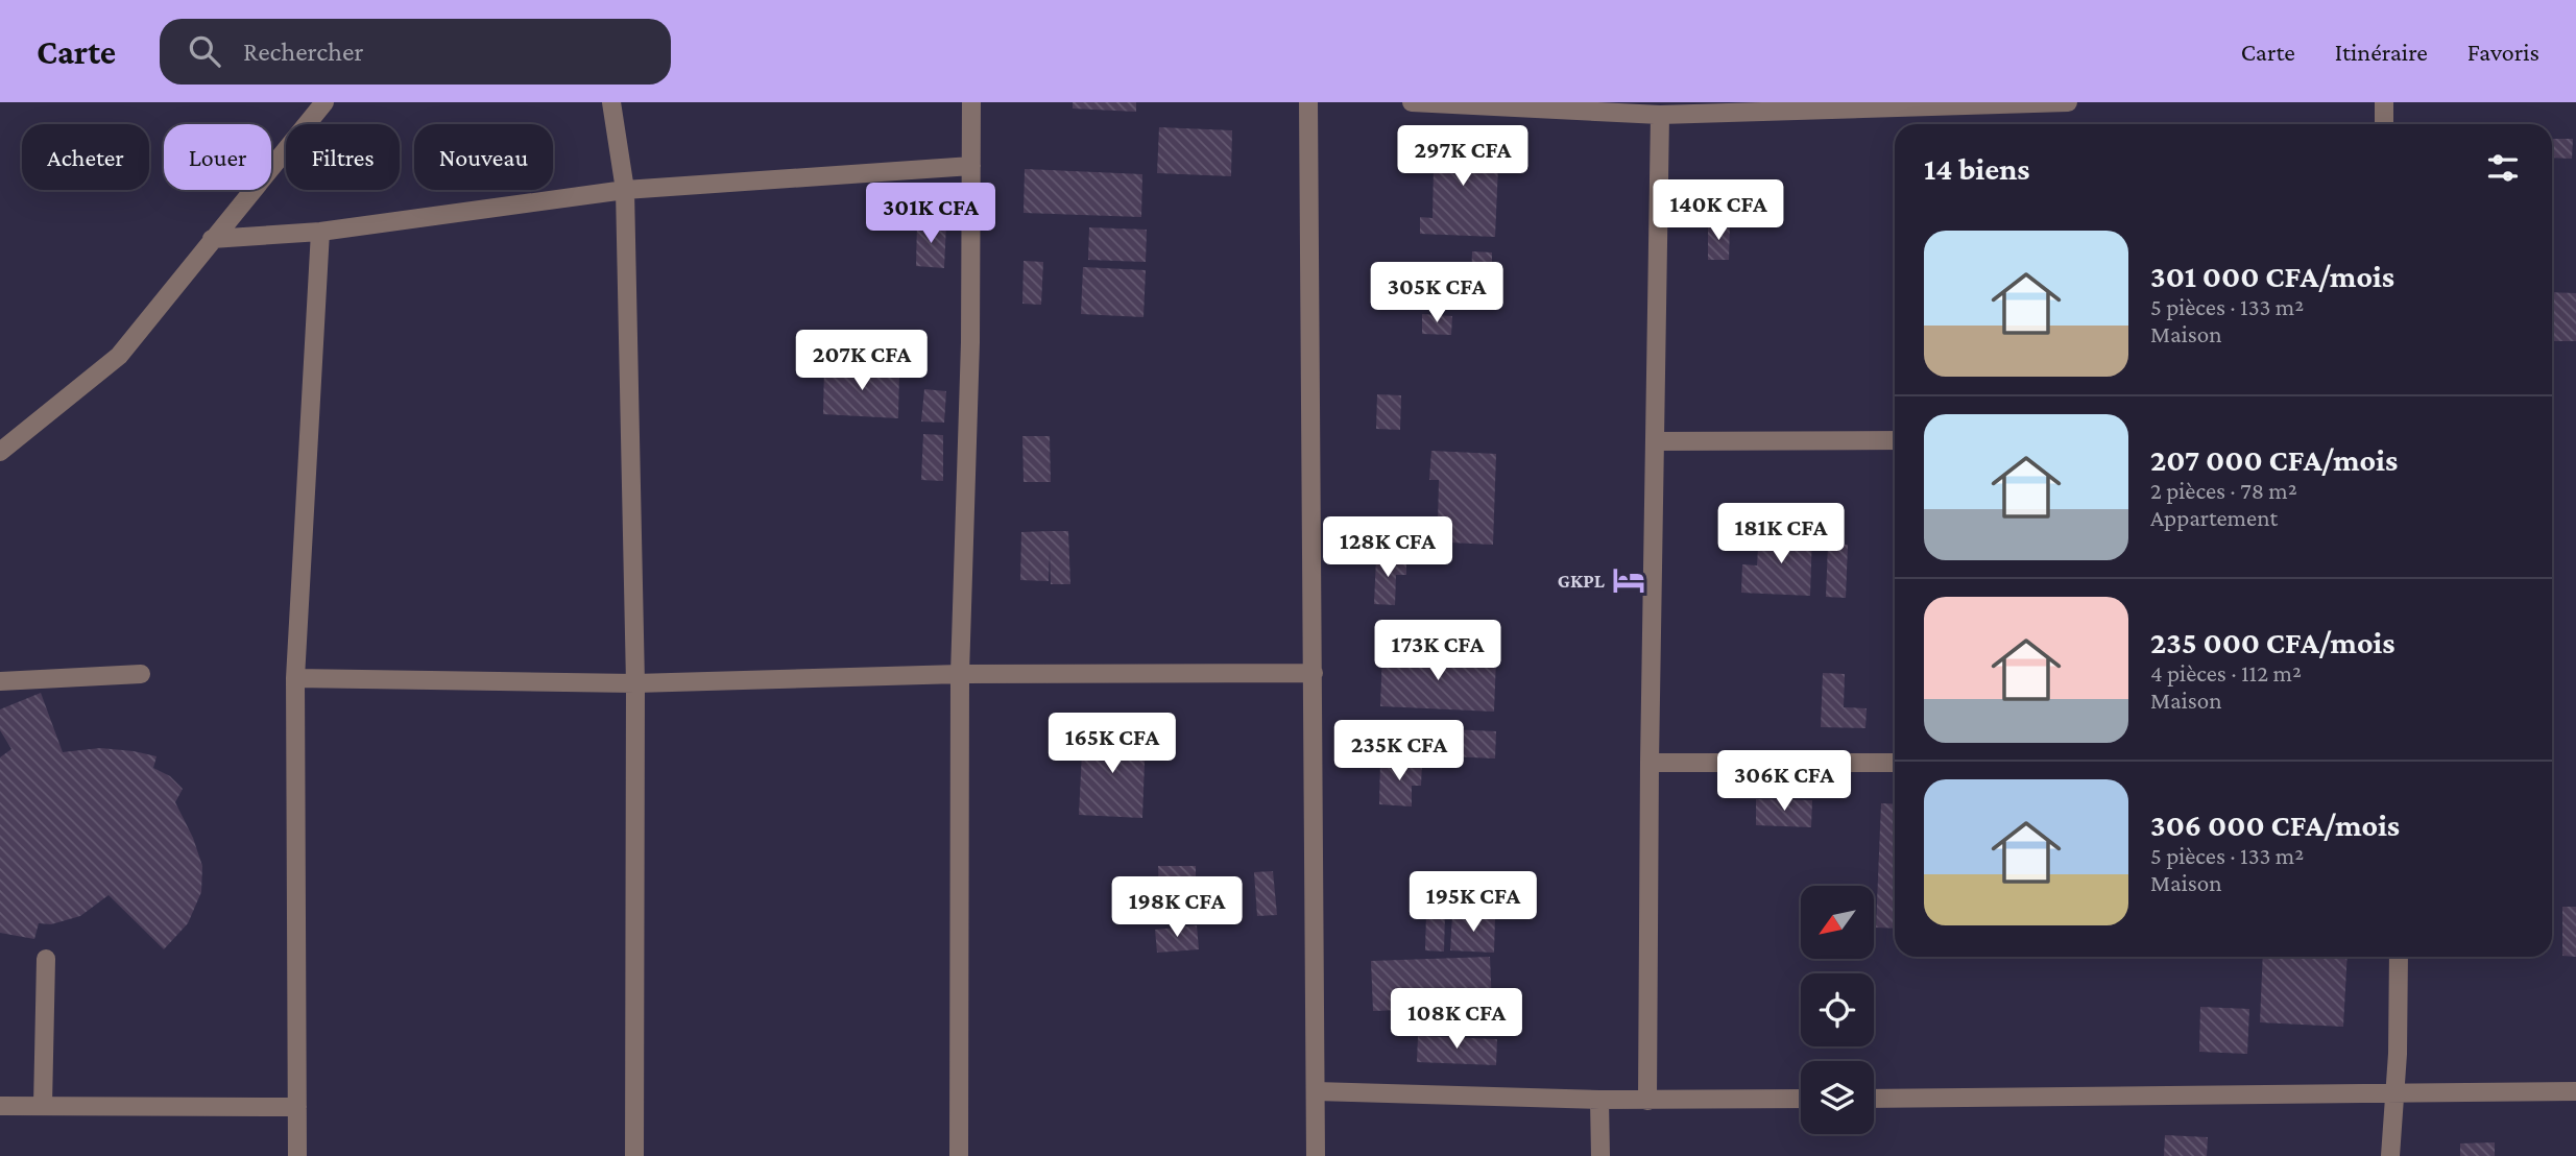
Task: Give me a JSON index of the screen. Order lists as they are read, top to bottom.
{
  "places": {
    "hotel": ["GKPL"]
  },
  "north": "bottom left",
  "page": {
    "header": "Carte",
    "search": "Rechercher",
    "nav": ["Carte", "Itinéraire", "Favoris"],
    "chip": [
      "Acheter",
      "Louer",
      "Filtres",
      "Nouveau"
    ],
    "heading": "14 biens",
    "price": [
      "297K CFA",
      "140K CFA",
      "301K CFA",
      "305K CFA",
      "207K CFA",
      "181K CFA",
      "128K CFA",
      "173K CFA",
      "165K CFA",
      "235K CFA",
      "306K CFA",
      "195K CFA",
      "198K CFA",
      "108K CFA"
    ],
    "list": [
      {
        "name": "301 000 CFA/mois",
        "note": "5 pièces · 133 m² · Maison"
      },
      {
        "name": "207 000 CFA/mois",
        "note": "2 pièces · 78 m² · Appartement"
      },
      {
        "name": "235 000 CFA/mois",
        "note": "4 pièces · 112 m² · Maison"
      },
      {
        "name": "306 000 CFA/mois",
        "note": "5 pièces · 133 m² · Maison"
      }
    ]
  }
}
